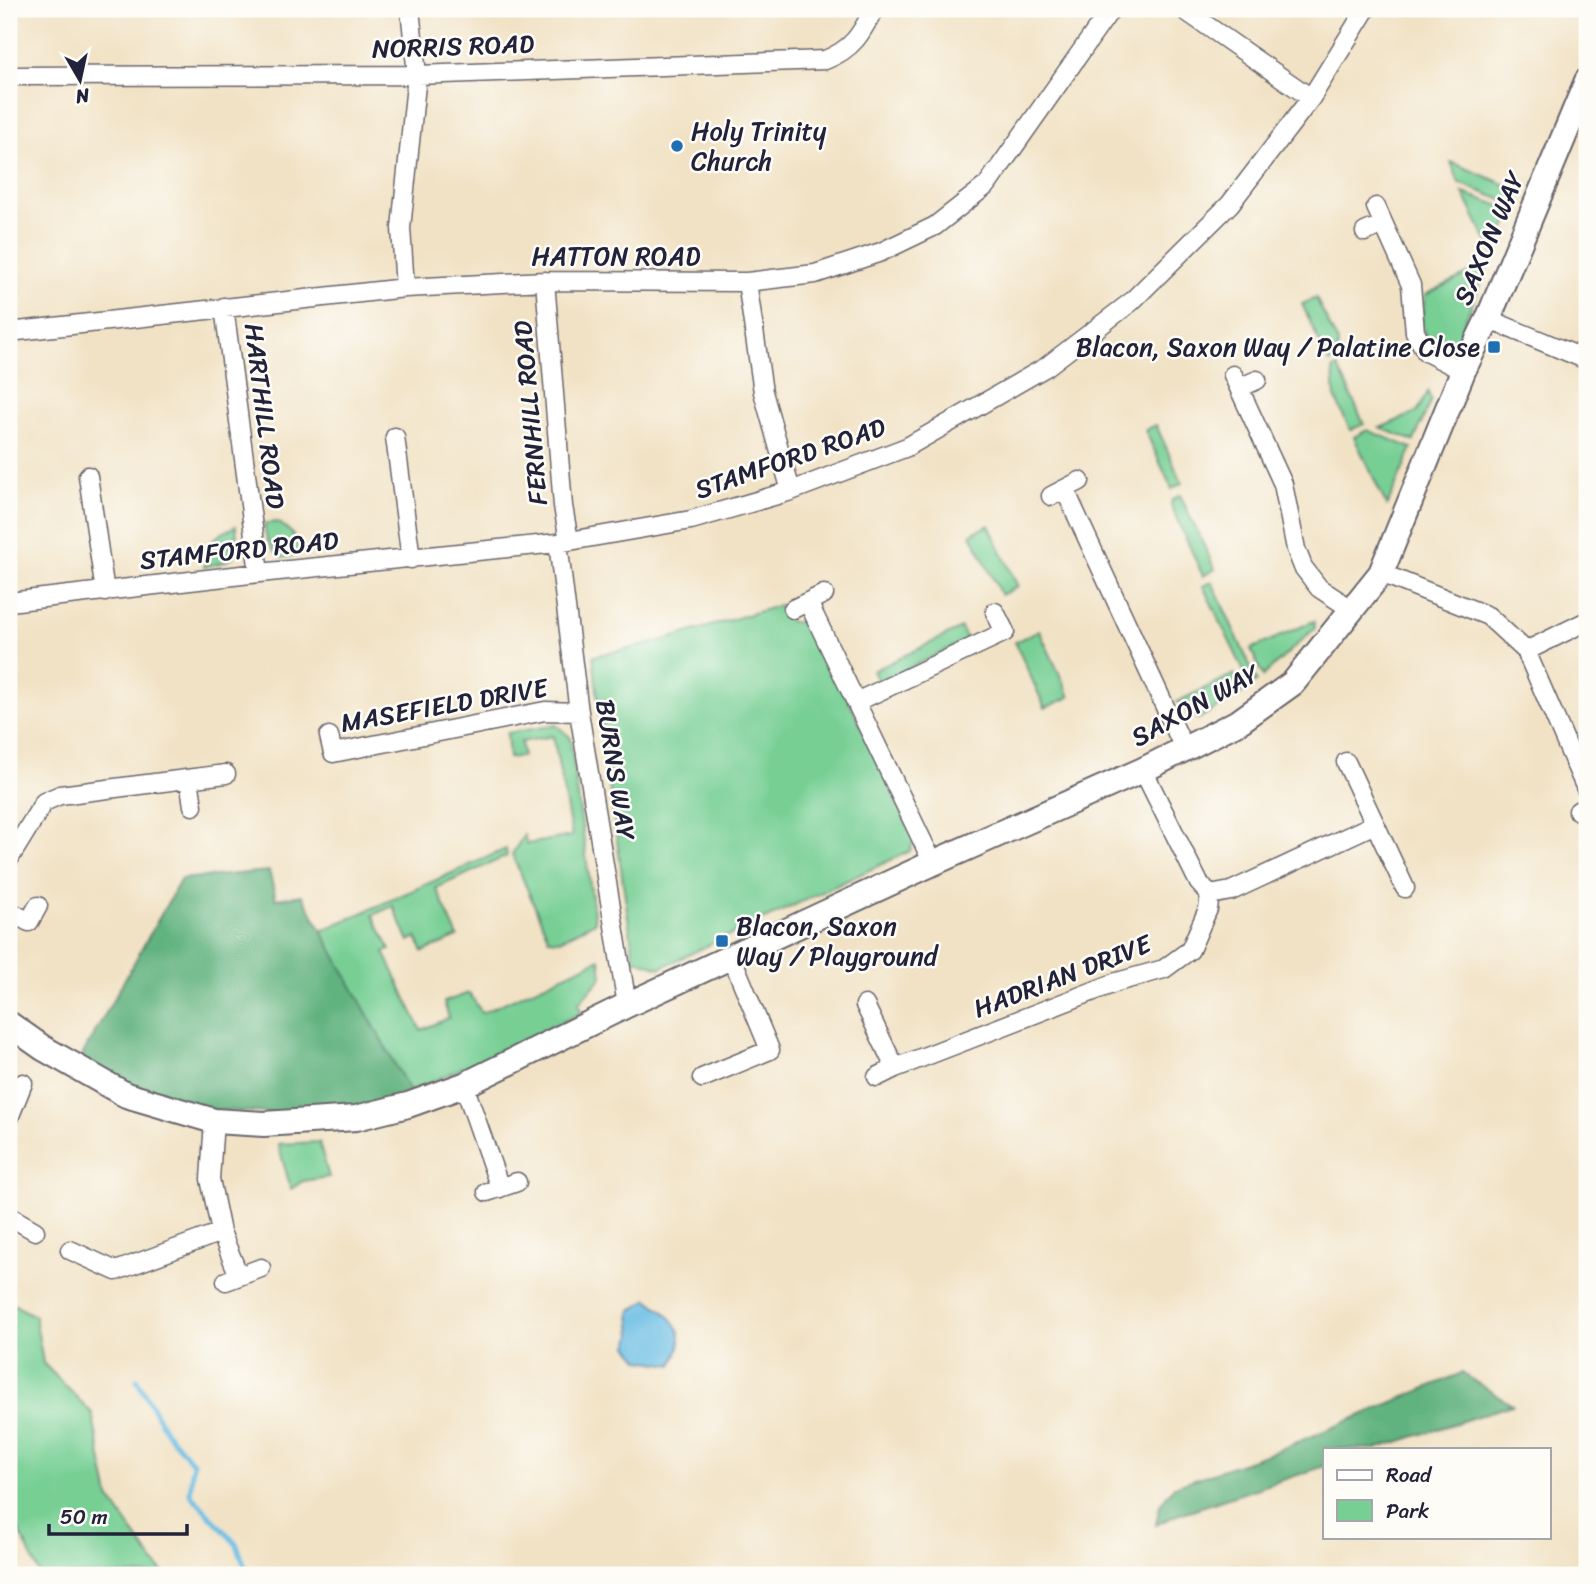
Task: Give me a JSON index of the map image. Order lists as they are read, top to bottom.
{
  "streets": {
    "street": [
      "NORRIS ROAD",
      "SAXON WAY",
      "HATTON ROAD",
      "FERNHILL ROAD",
      "HARTHILL ROAD",
      "STAMFORD ROAD",
      "MASEFIELD DRIVE",
      "BURNS WAY",
      "HADRIAN DRIVE"
    ]
  },
  "crossings": [
    ["SAXON WAY", "BURNS WAY"],
    ["HATTON ROAD", "FERNHILL ROAD"],
    ["HATTON ROAD", "HARTHILL ROAD"],
    ["FERNHILL ROAD", "STAMFORD ROAD"],
    ["FERNHILL ROAD", "BURNS WAY"],
    ["HARTHILL ROAD", "STAMFORD ROAD"],
    ["STAMFORD ROAD", "BURNS WAY"],
    ["MASEFIELD DRIVE", "BURNS WAY"]
  ],
  "places": {
    "other": ["Holy Trinity Church"],
    "transit": ["Blacon, Saxon Way / Palatine Close", "Blacon, Saxon Way / Playground"]
  },
  "legend": ["Road", "Park"],
  "scale_bar": "50 m",
  "north": "bottom"
}
